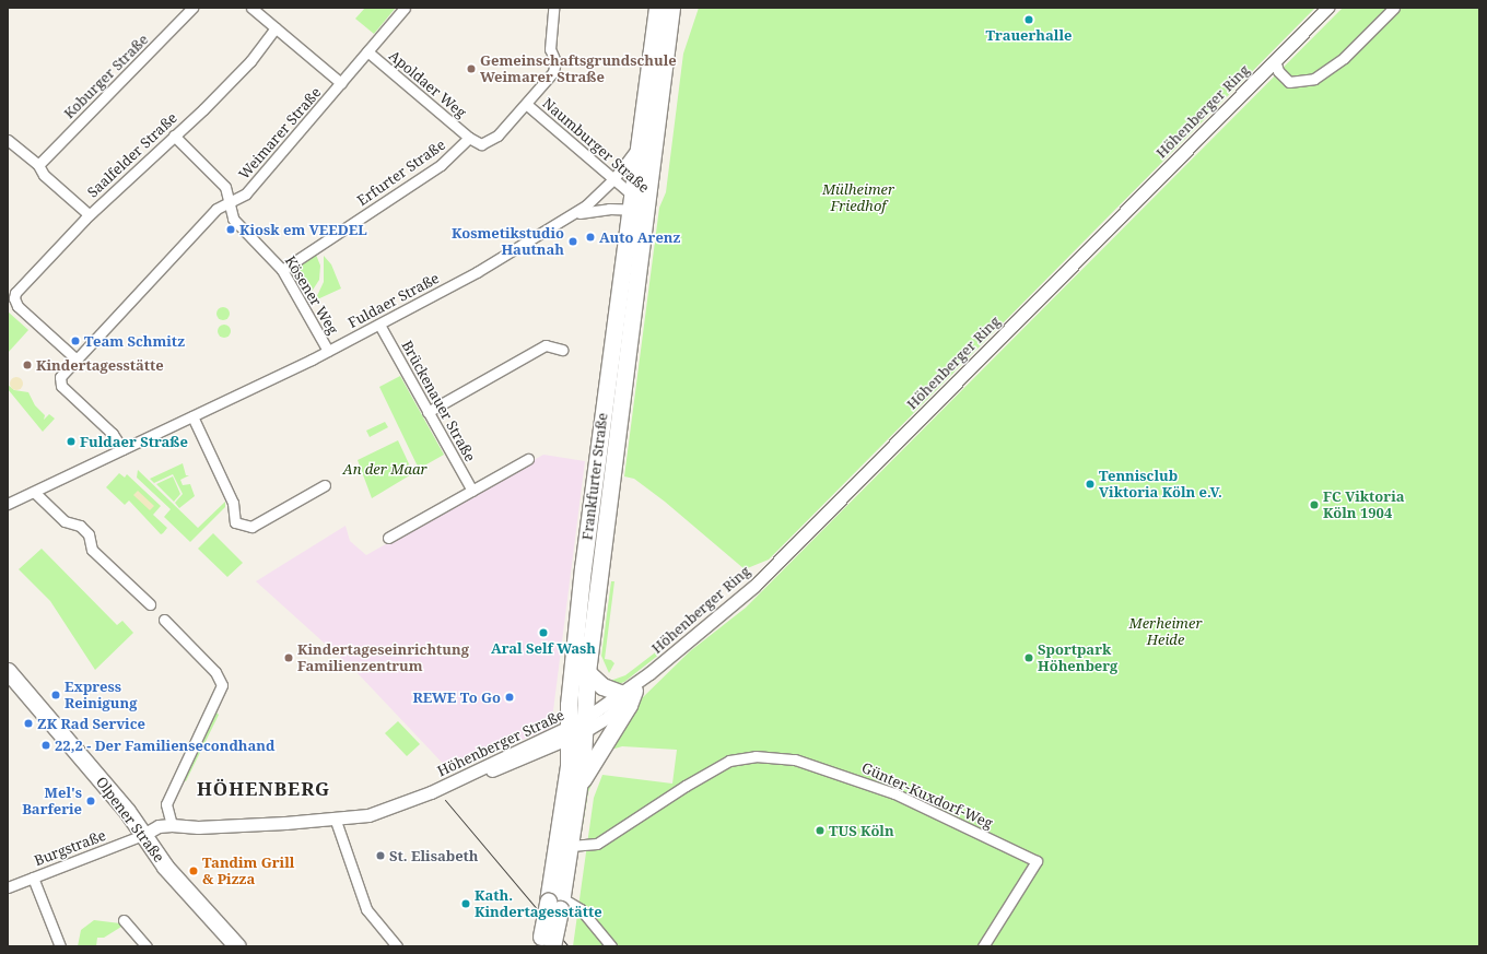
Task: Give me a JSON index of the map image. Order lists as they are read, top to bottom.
{
  "streets": {
    "main road": ["Frankfurter Straße", "Olpener Straße"],
    "street": [
      "Koburger Straße",
      "Apoldaer Weg",
      "Höhenberger Ring",
      "Weimarer Straße",
      "Naumburger Straße",
      "Saalfelder Straße",
      "Erfurter Straße",
      "Kösener Weg",
      "Fuldaer Straße",
      "Brückenauer Straße",
      "Höhenberger Straße",
      "Günter-Kuxdorf-Weg",
      "Burgstraße"
    ]
  },
  "crossings": [
    ["Apoldaer Weg", "Weimarer Straße"],
    ["Apoldaer Weg", "Erfurter Straße"],
    ["Höhenberger Ring", "Höhenberger Straße"],
    ["Weimarer Straße", "Saalfelder Straße"],
    ["Weimarer Straße", "Kösener Weg"],
    ["Weimarer Straße", "Fuldaer Straße"],
    ["Naumburger Straße", "Fuldaer Straße"],
    ["Naumburger Straße", "Frankfurter Straße"],
    ["Saalfelder Straße", "Kösener Weg"],
    ["Erfurter Straße", "Kösener Weg"],
    ["Kösener Weg", "Fuldaer Straße"],
    ["Fuldaer Straße", "Brückenauer Straße"],
    ["Fuldaer Straße", "Frankfurter Straße"],
    ["Frankfurter Straße", "Höhenberger Straße"],
    ["Frankfurter Straße", "Günter-Kuxdorf-Weg"],
    ["Höhenberger Straße", "Olpener Straße"],
    ["Höhenberger Straße", "Burgstraße"],
    ["Olpener Straße", "Burgstraße"]
  ],
  "districts": ["HÖHENBERG"],
  "parks": ["Mülheimer Friedhof", "An der Maar", "Merheimer Heide"],
  "places": [
    "Trauerhalle",
    "Gemeinschaftsgrundschule Weimarer Straße",
    "Kiosk em VEEDEL",
    "Auto Arenz",
    "Kosmetikstudio Hautnah",
    "Team Schmitz",
    "Kindertagesstätte",
    "Fuldaer Straße",
    "Tennisclub Viktoria Köln e.V.",
    "FC Viktoria Köln 1904",
    "Aral Self Wash",
    "Kindertageseinrichtung Familienzentrum",
    "Sportpark Höhenberg",
    "Express Reinigung",
    "REWE To Go",
    "ZK Rad Service",
    "22,2 - Der Familiensecondhand",
    "Mel's Barferie",
    "TUS Köln",
    "St. Elisabeth",
    "Tandim Grill & Pizza",
    "Kath. Kindertagesstätte"
  ]
}
